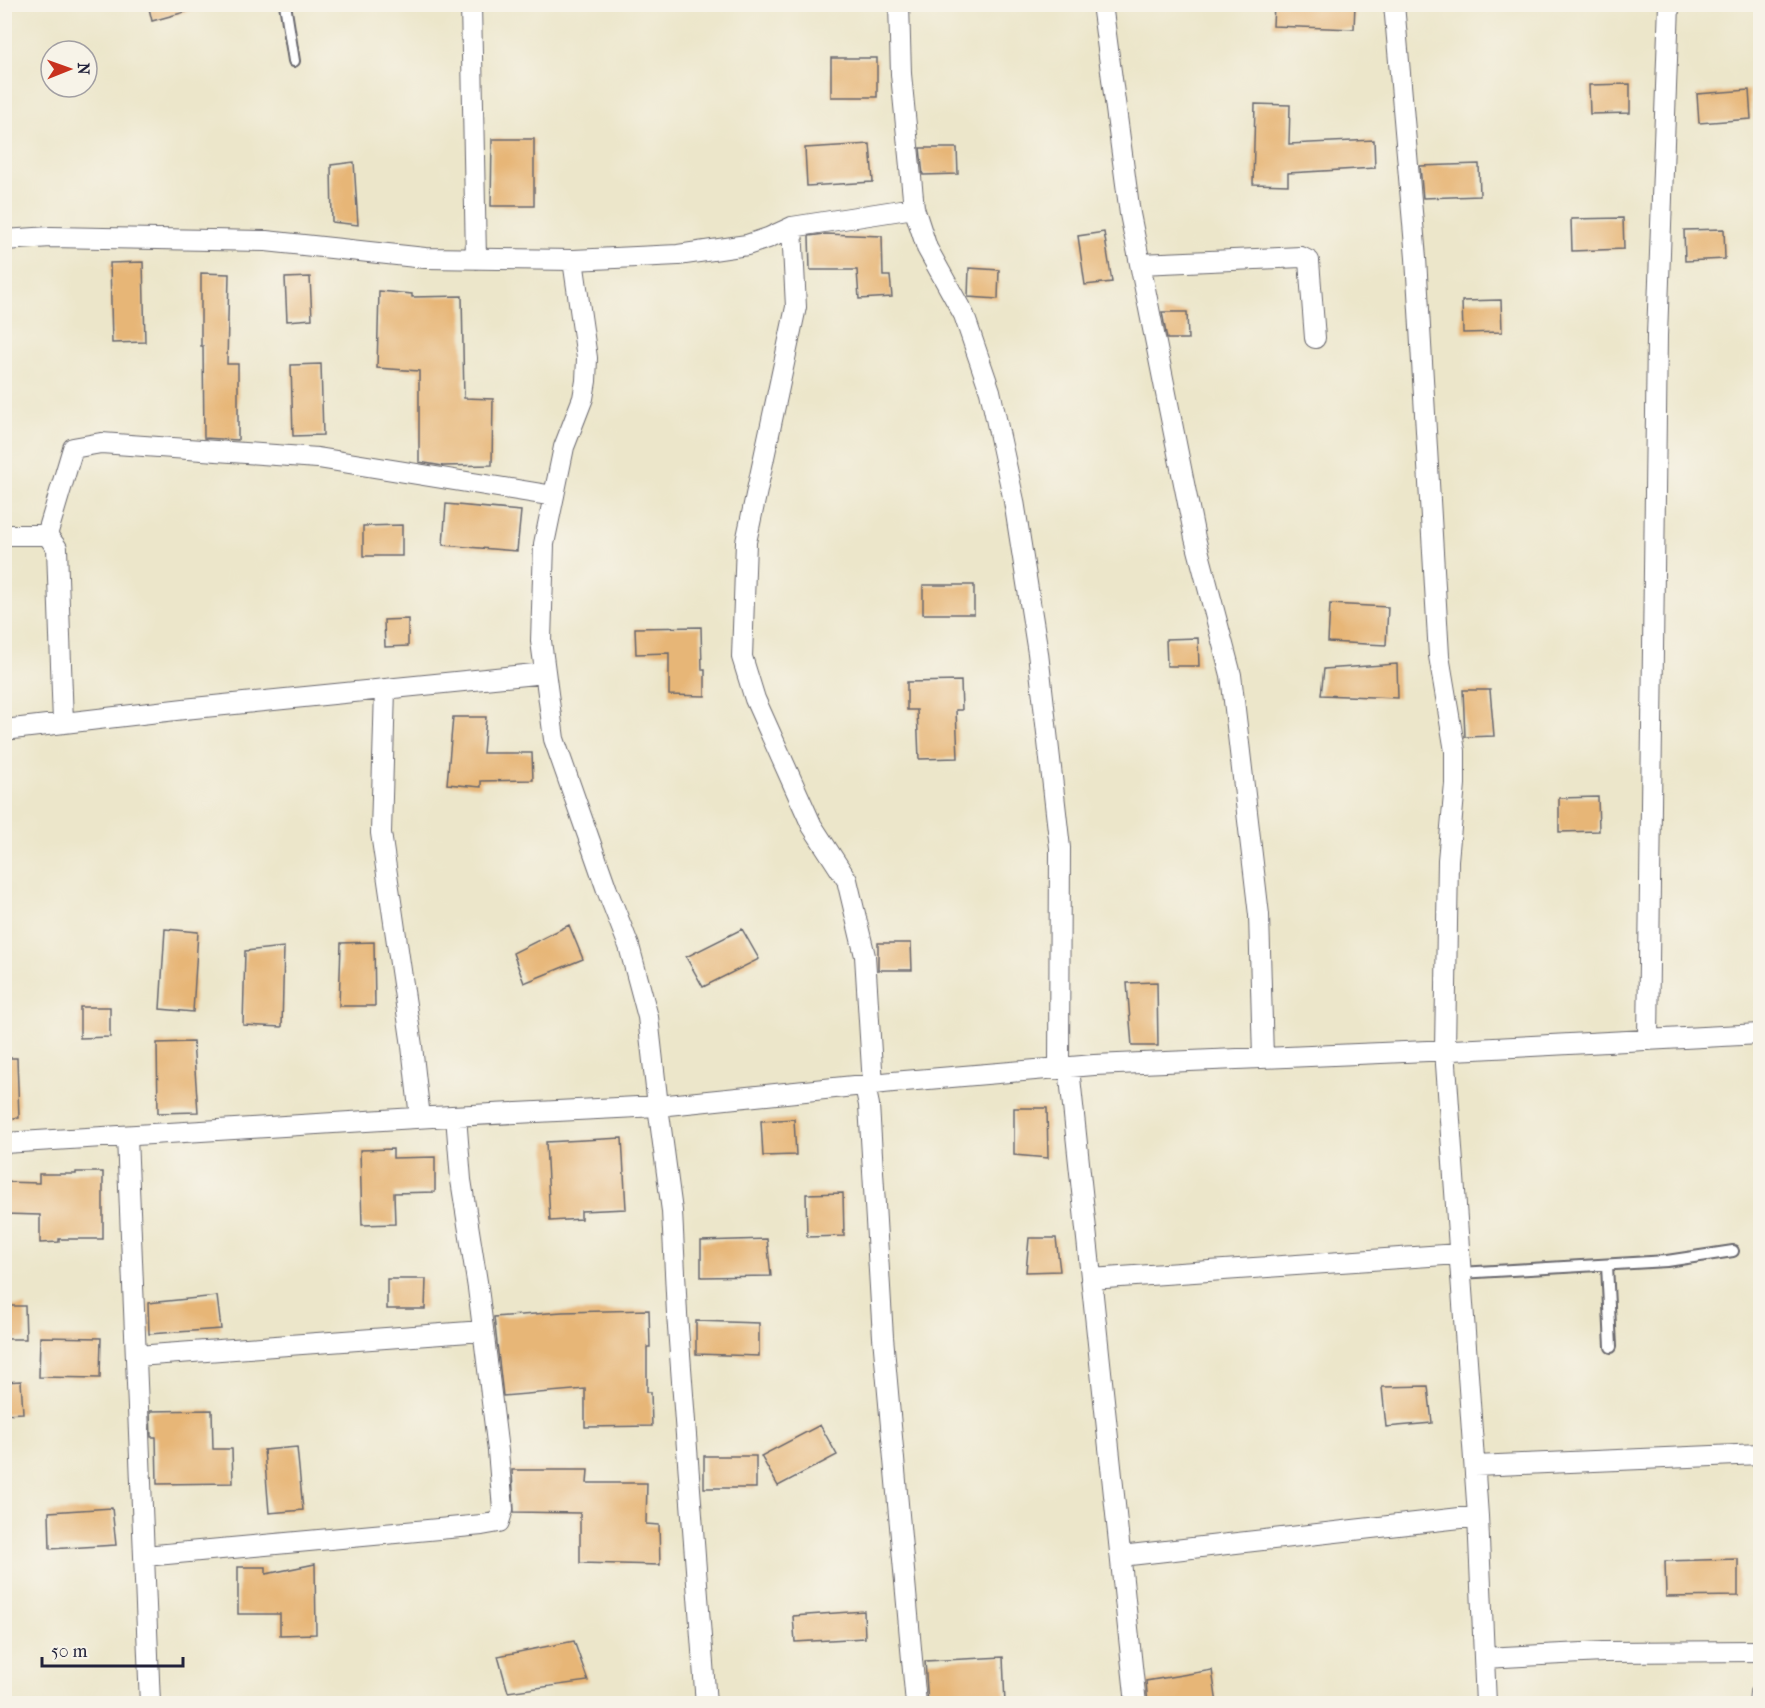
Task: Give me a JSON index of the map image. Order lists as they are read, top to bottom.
{
  "scale_bar": "50 m",
  "north": "right"
}
